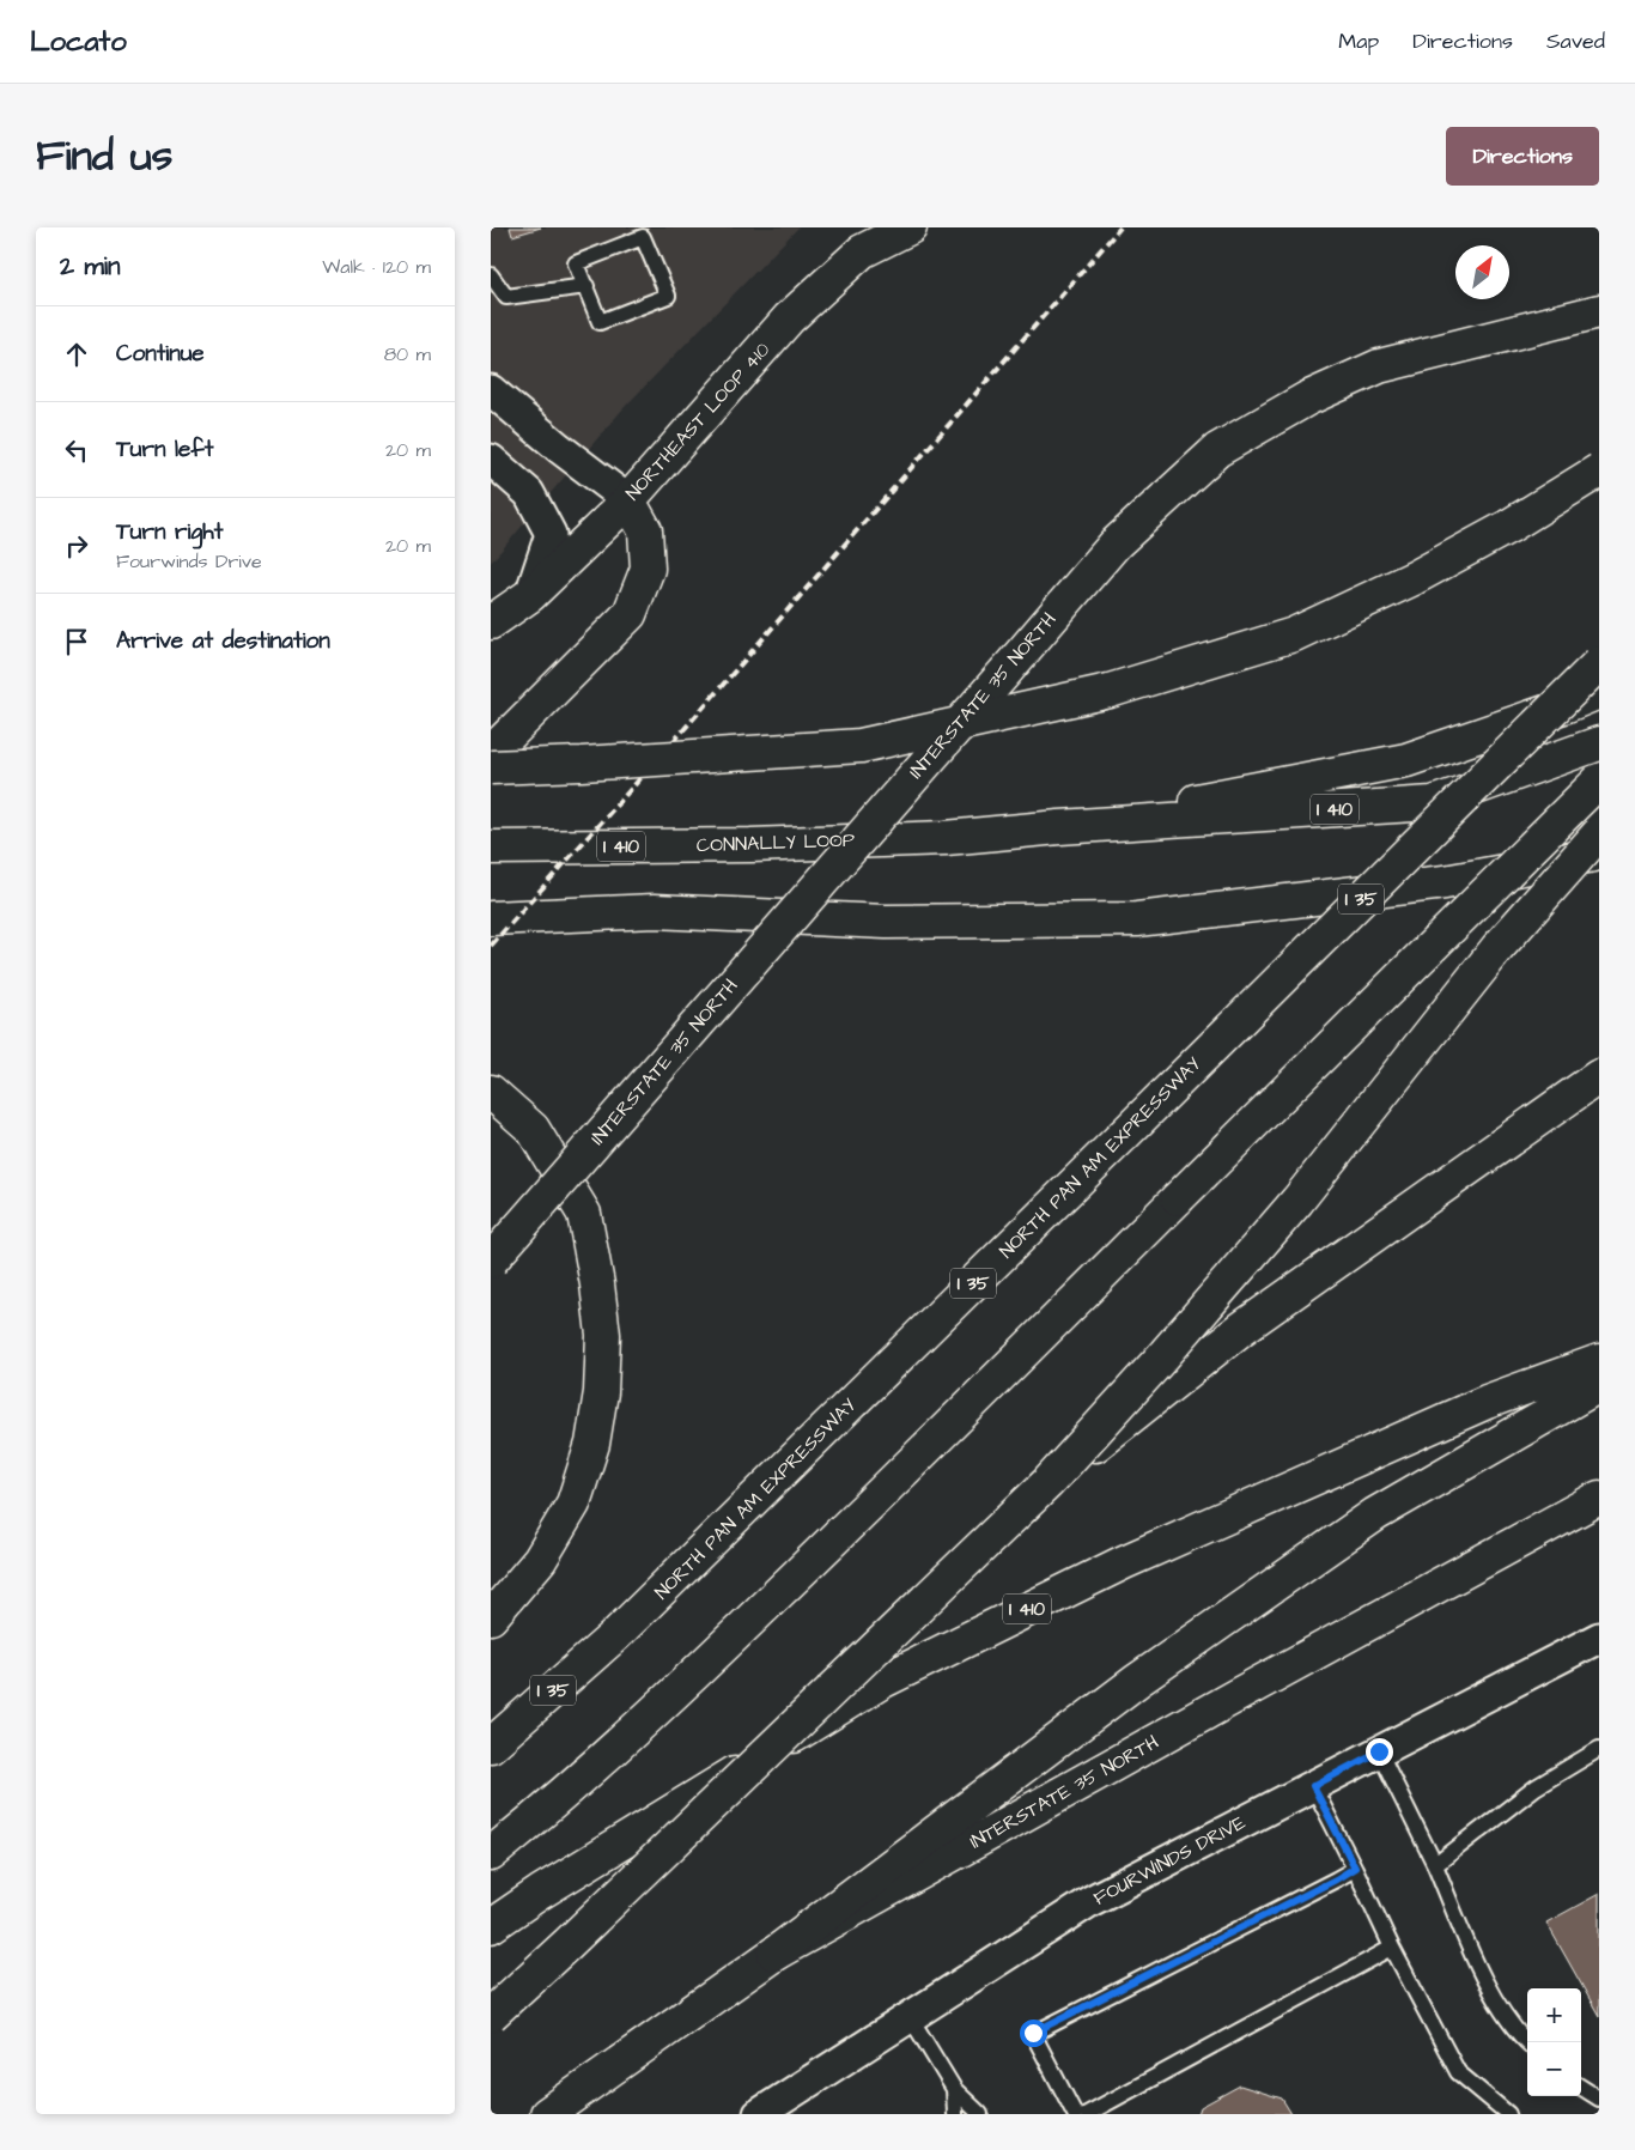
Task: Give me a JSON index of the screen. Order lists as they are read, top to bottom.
{
  "streets": {
    "main road": [
      "NORTHEAST LOOP 410",
      "INTERSTATE 35 NORTH",
      "I 410",
      "CONNALLY LOOP",
      "I 35",
      "NORTH PAN AM EXPRESSWAY"
    ],
    "street": ["FOURWINDS DRIVE"]
  },
  "crossings": [
    ["I 410", "CONNALLY LOOP"]
  ],
  "north": "top right",
  "page": {
    "header": "Locato",
    "nav": ["Map", "Directions", "Saved"],
    "title": "Find us",
    "buttons": "Directions",
    "heading": ["2 min", "Walk · 120 m"],
    "list": [
      ["Continue", "80 m"],
      ["Turn left", "20 m"],
      ["Turn right", "Fourwinds Drive", "20 m"],
      "Arrive at destination"
    ],
    "map_buttons": ["+", "−"]
  }
}
